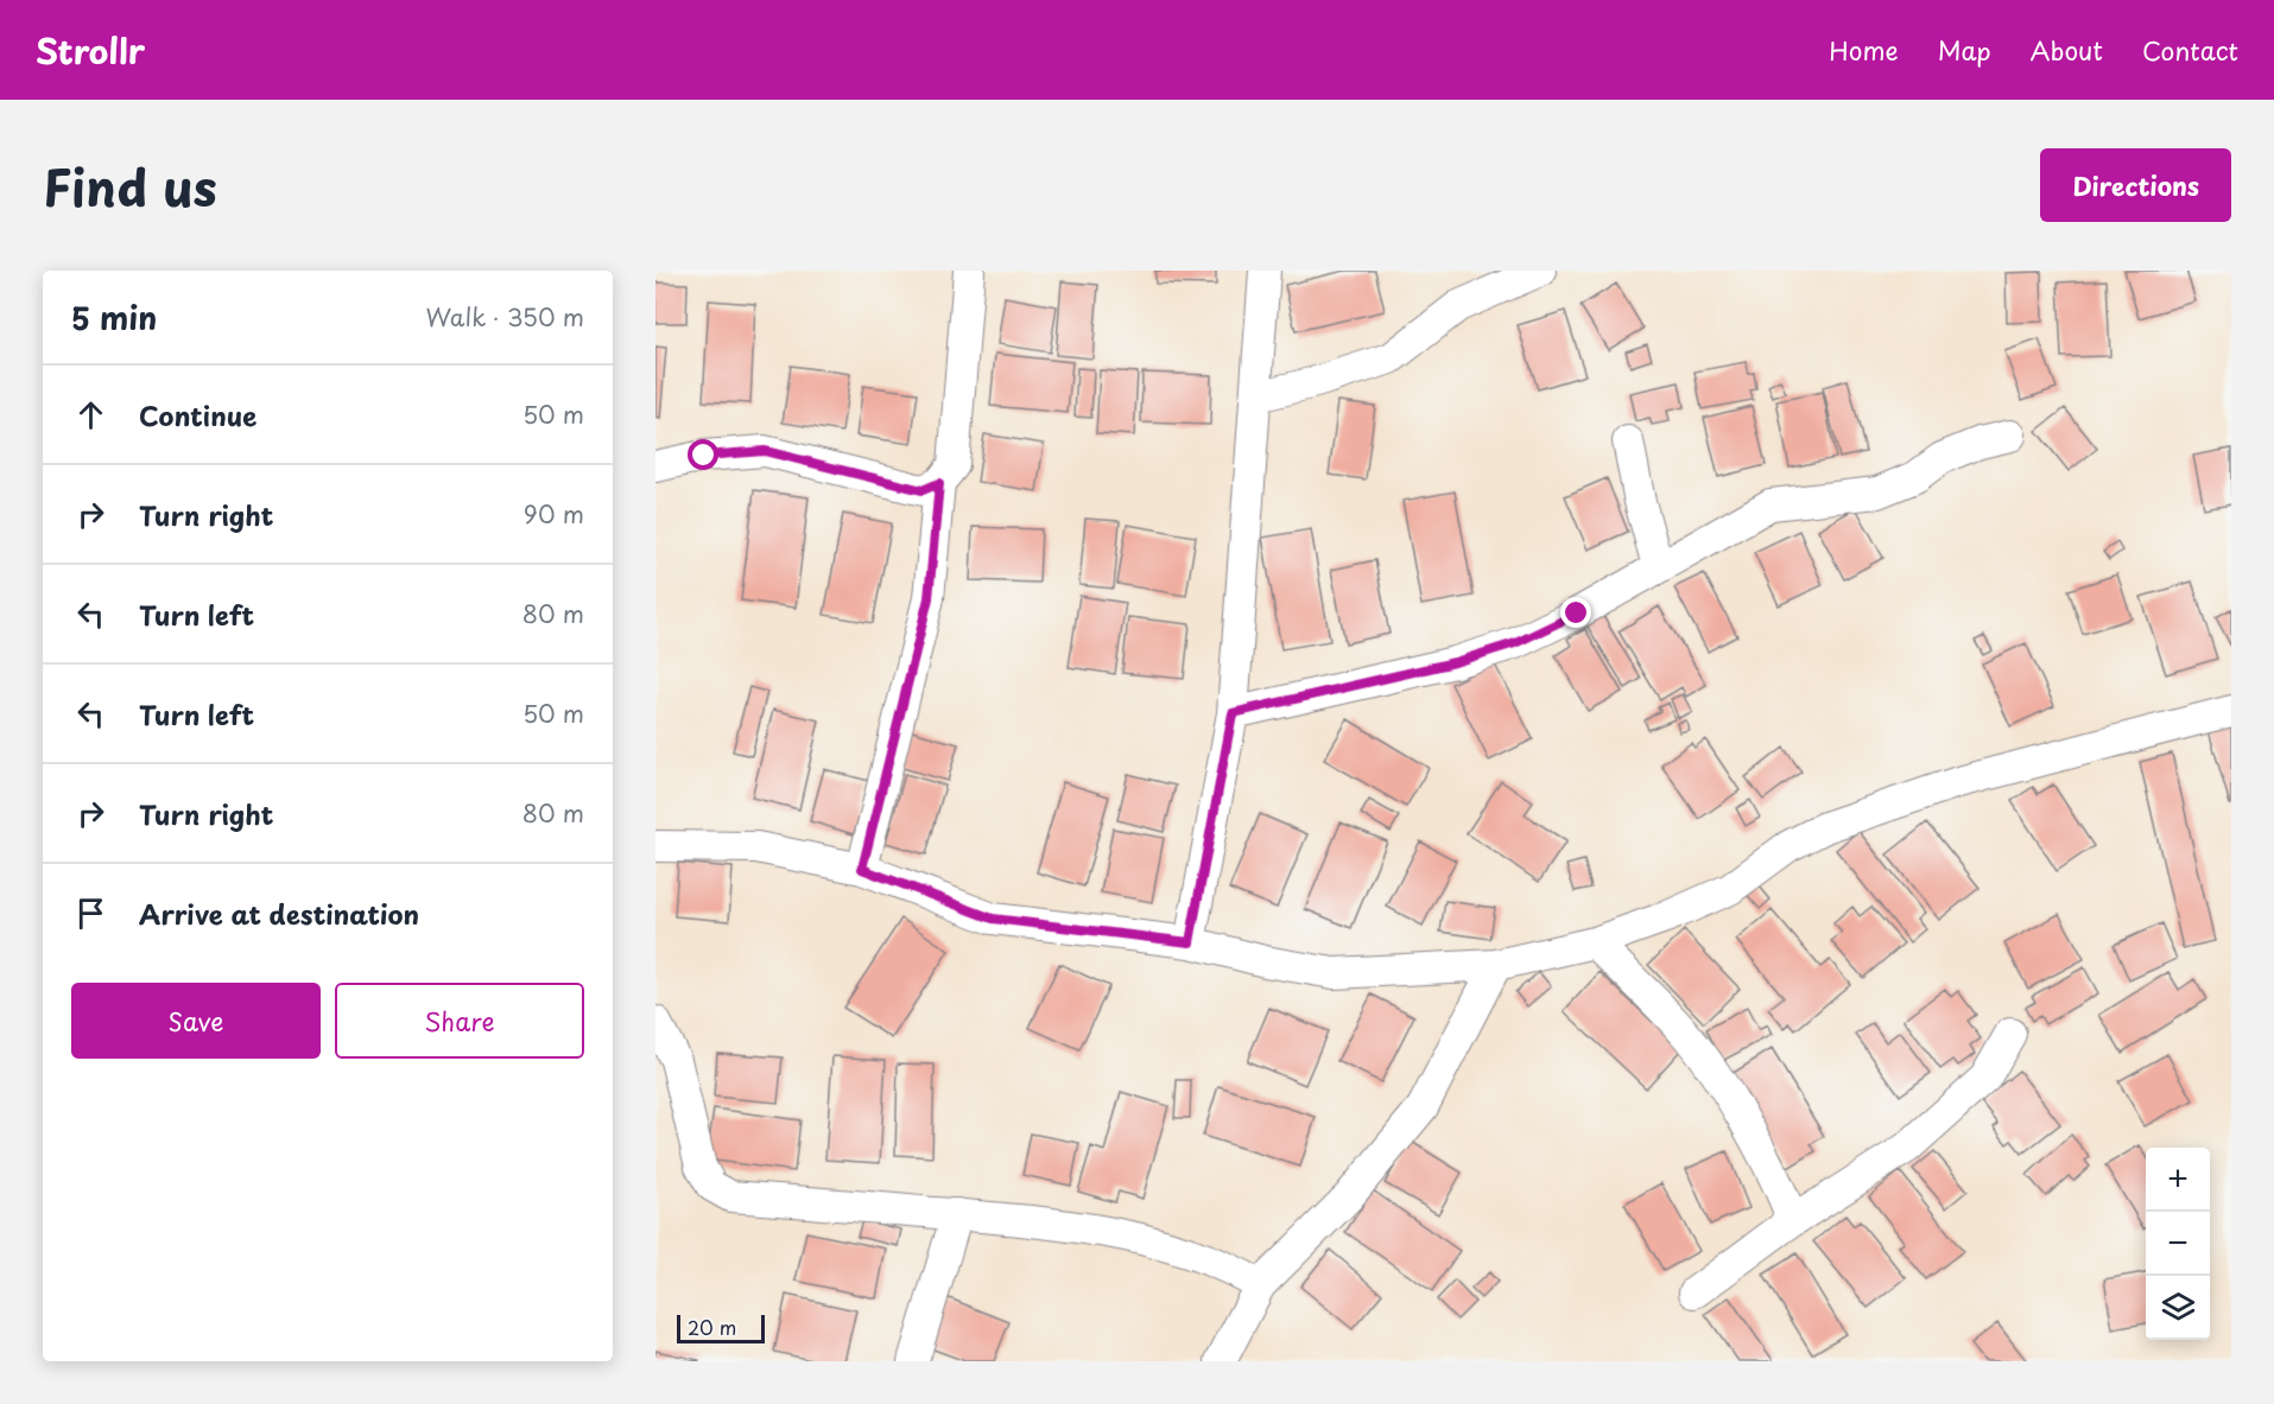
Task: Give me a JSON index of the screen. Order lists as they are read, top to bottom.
{
  "scale_bar": "20 m",
  "page": {
    "header": "Strollr",
    "nav": [
      "Home",
      "Map",
      "About",
      "Contact"
    ],
    "title": "Find us",
    "buttons": [
      "Directions",
      ["Save", "Share"]
    ],
    "heading": ["5 min", "Walk · 350 m"],
    "list": [
      ["Continue", "50 m"],
      ["Turn right", "90 m"],
      ["Turn left", "80 m"],
      ["Turn left", "50 m"],
      ["Turn right", "80 m"],
      "Arrive at destination"
    ],
    "map_buttons": ["+", "−"],
    "scale": "20 m"
  }
}
